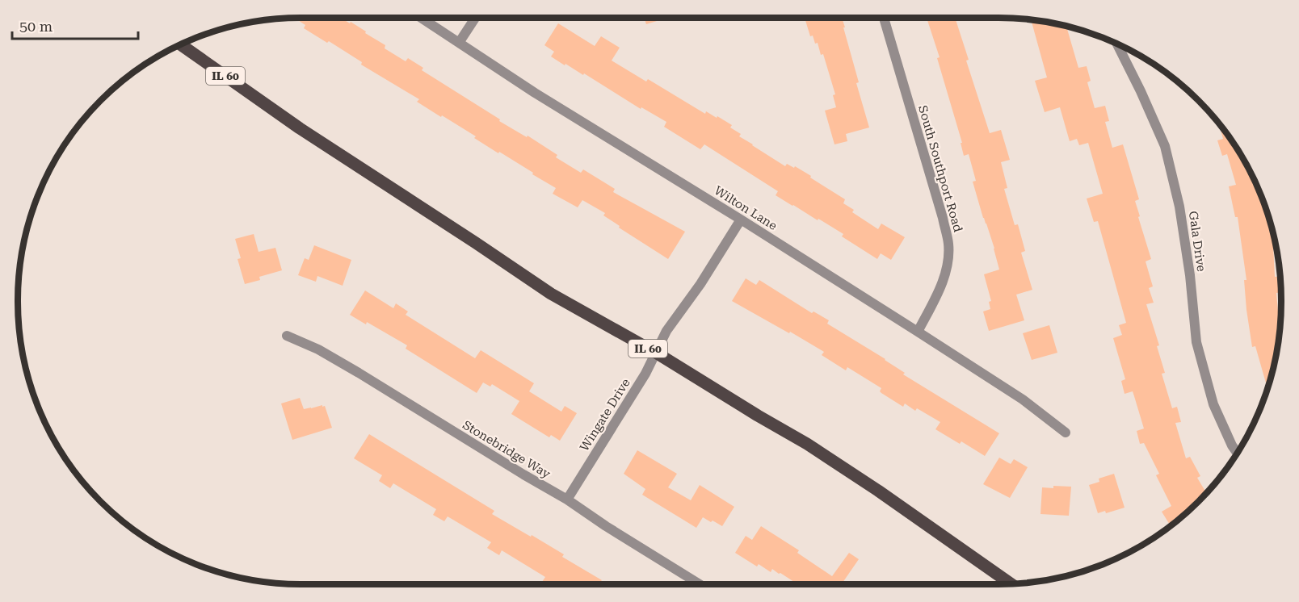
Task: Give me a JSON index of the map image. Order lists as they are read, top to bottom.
{
  "streets": {
    "main road": ["IL 60"],
    "street": [
      "South Southport Road",
      "Wilton Lane",
      "Gala Drive",
      "Wingate Drive",
      "Stonebridge Way"
    ]
  },
  "crossings": [
    ["IL 60", "Wingate Drive"],
    ["South Southport Road", "Wilton Lane"],
    ["Wilton Lane", "Wingate Drive"],
    ["Wingate Drive", "Stonebridge Way"]
  ],
  "scale_bar": "50 m"
}
